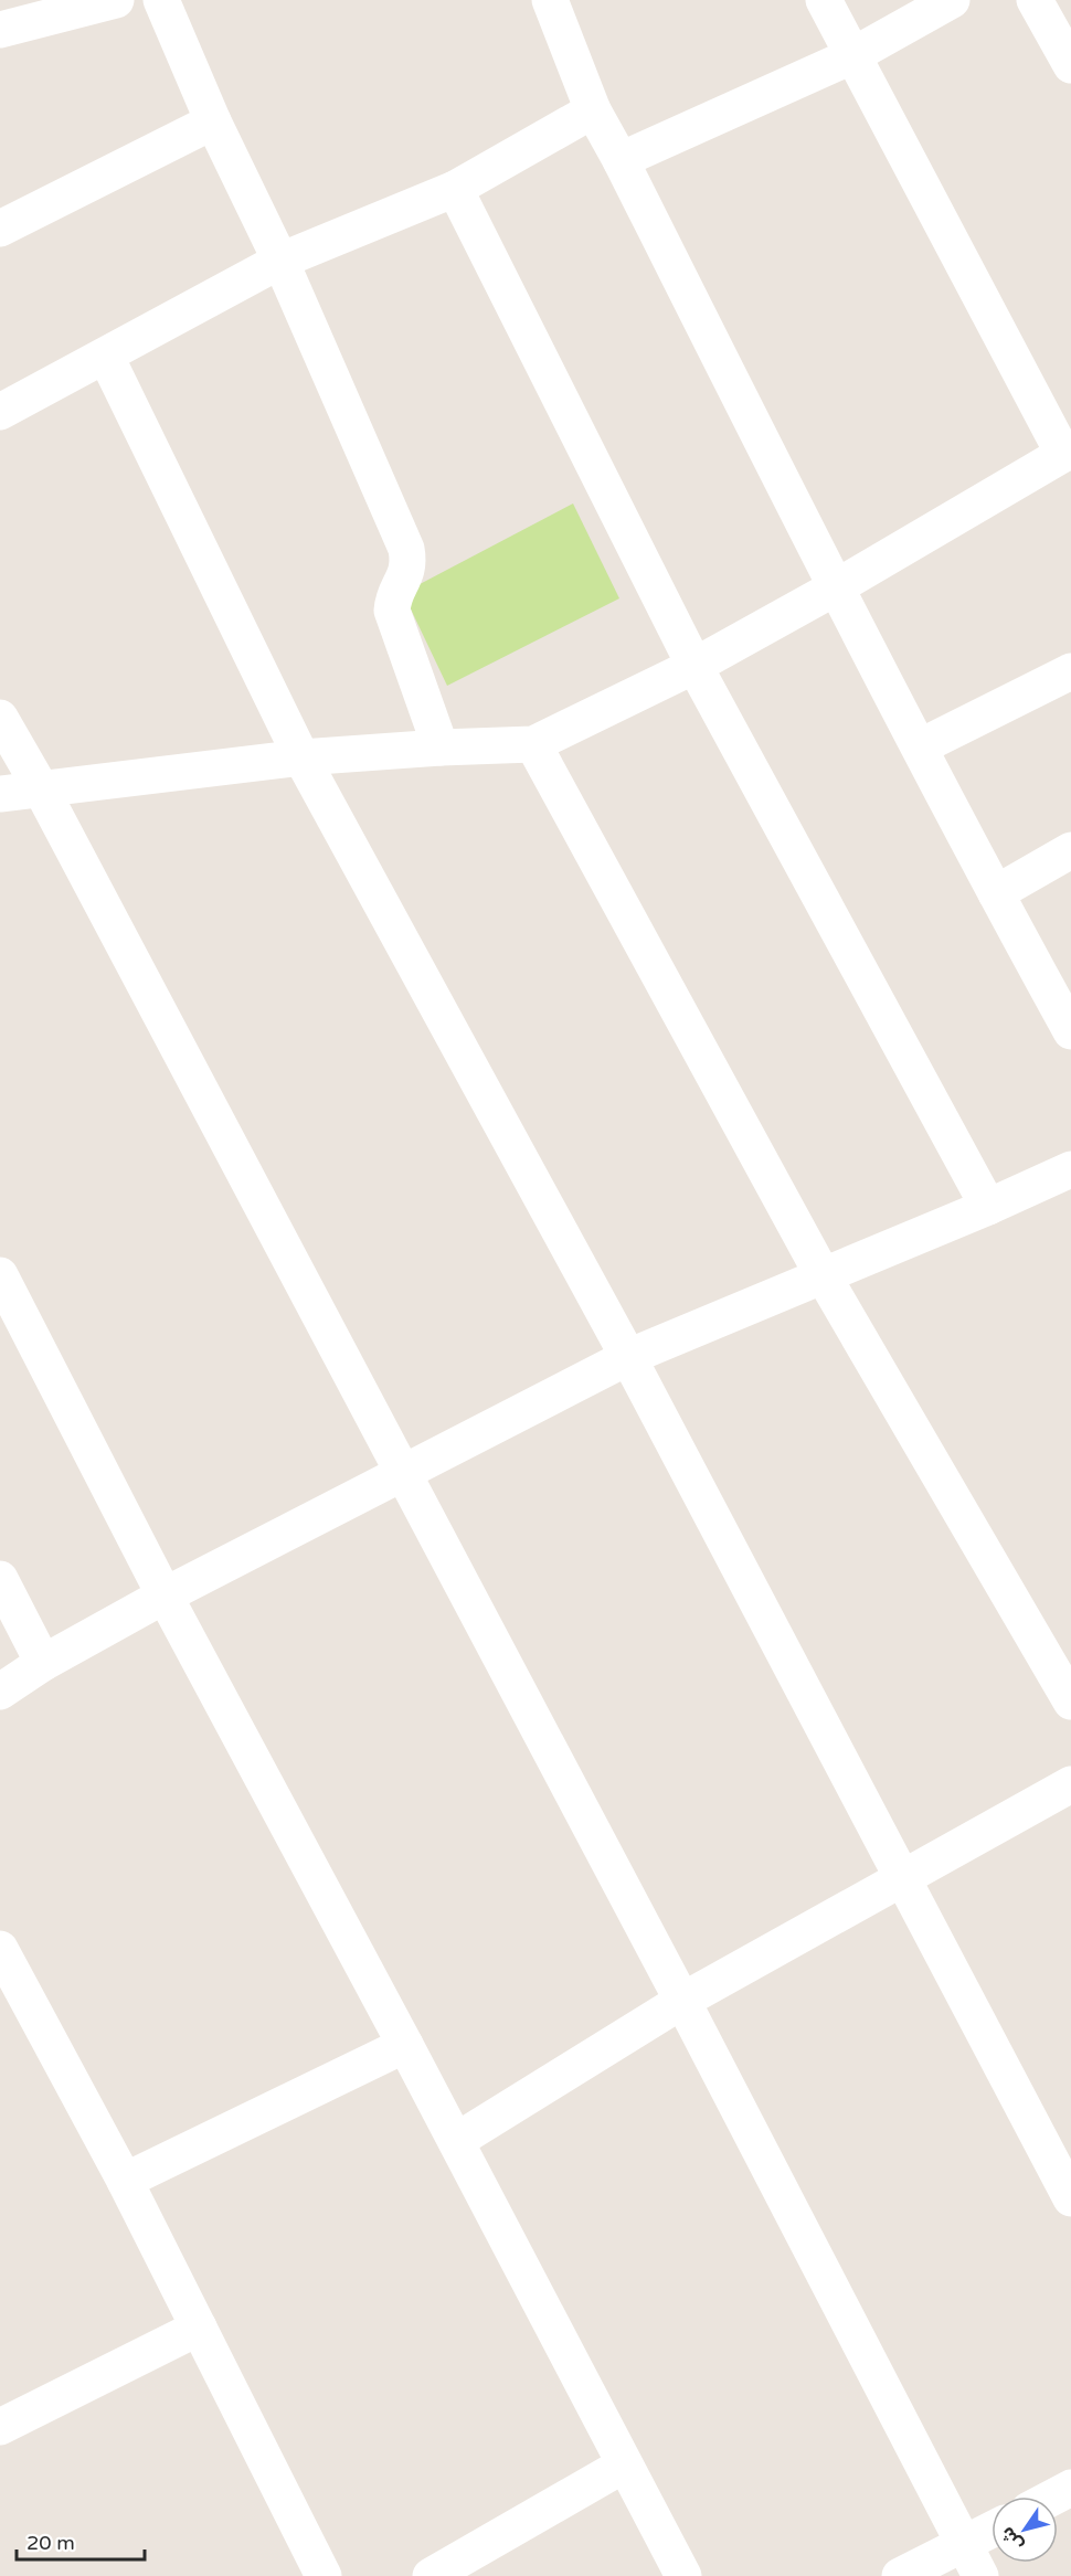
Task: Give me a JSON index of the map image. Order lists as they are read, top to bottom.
{
  "scale_bar": "20 m",
  "north": "bottom left"
}
